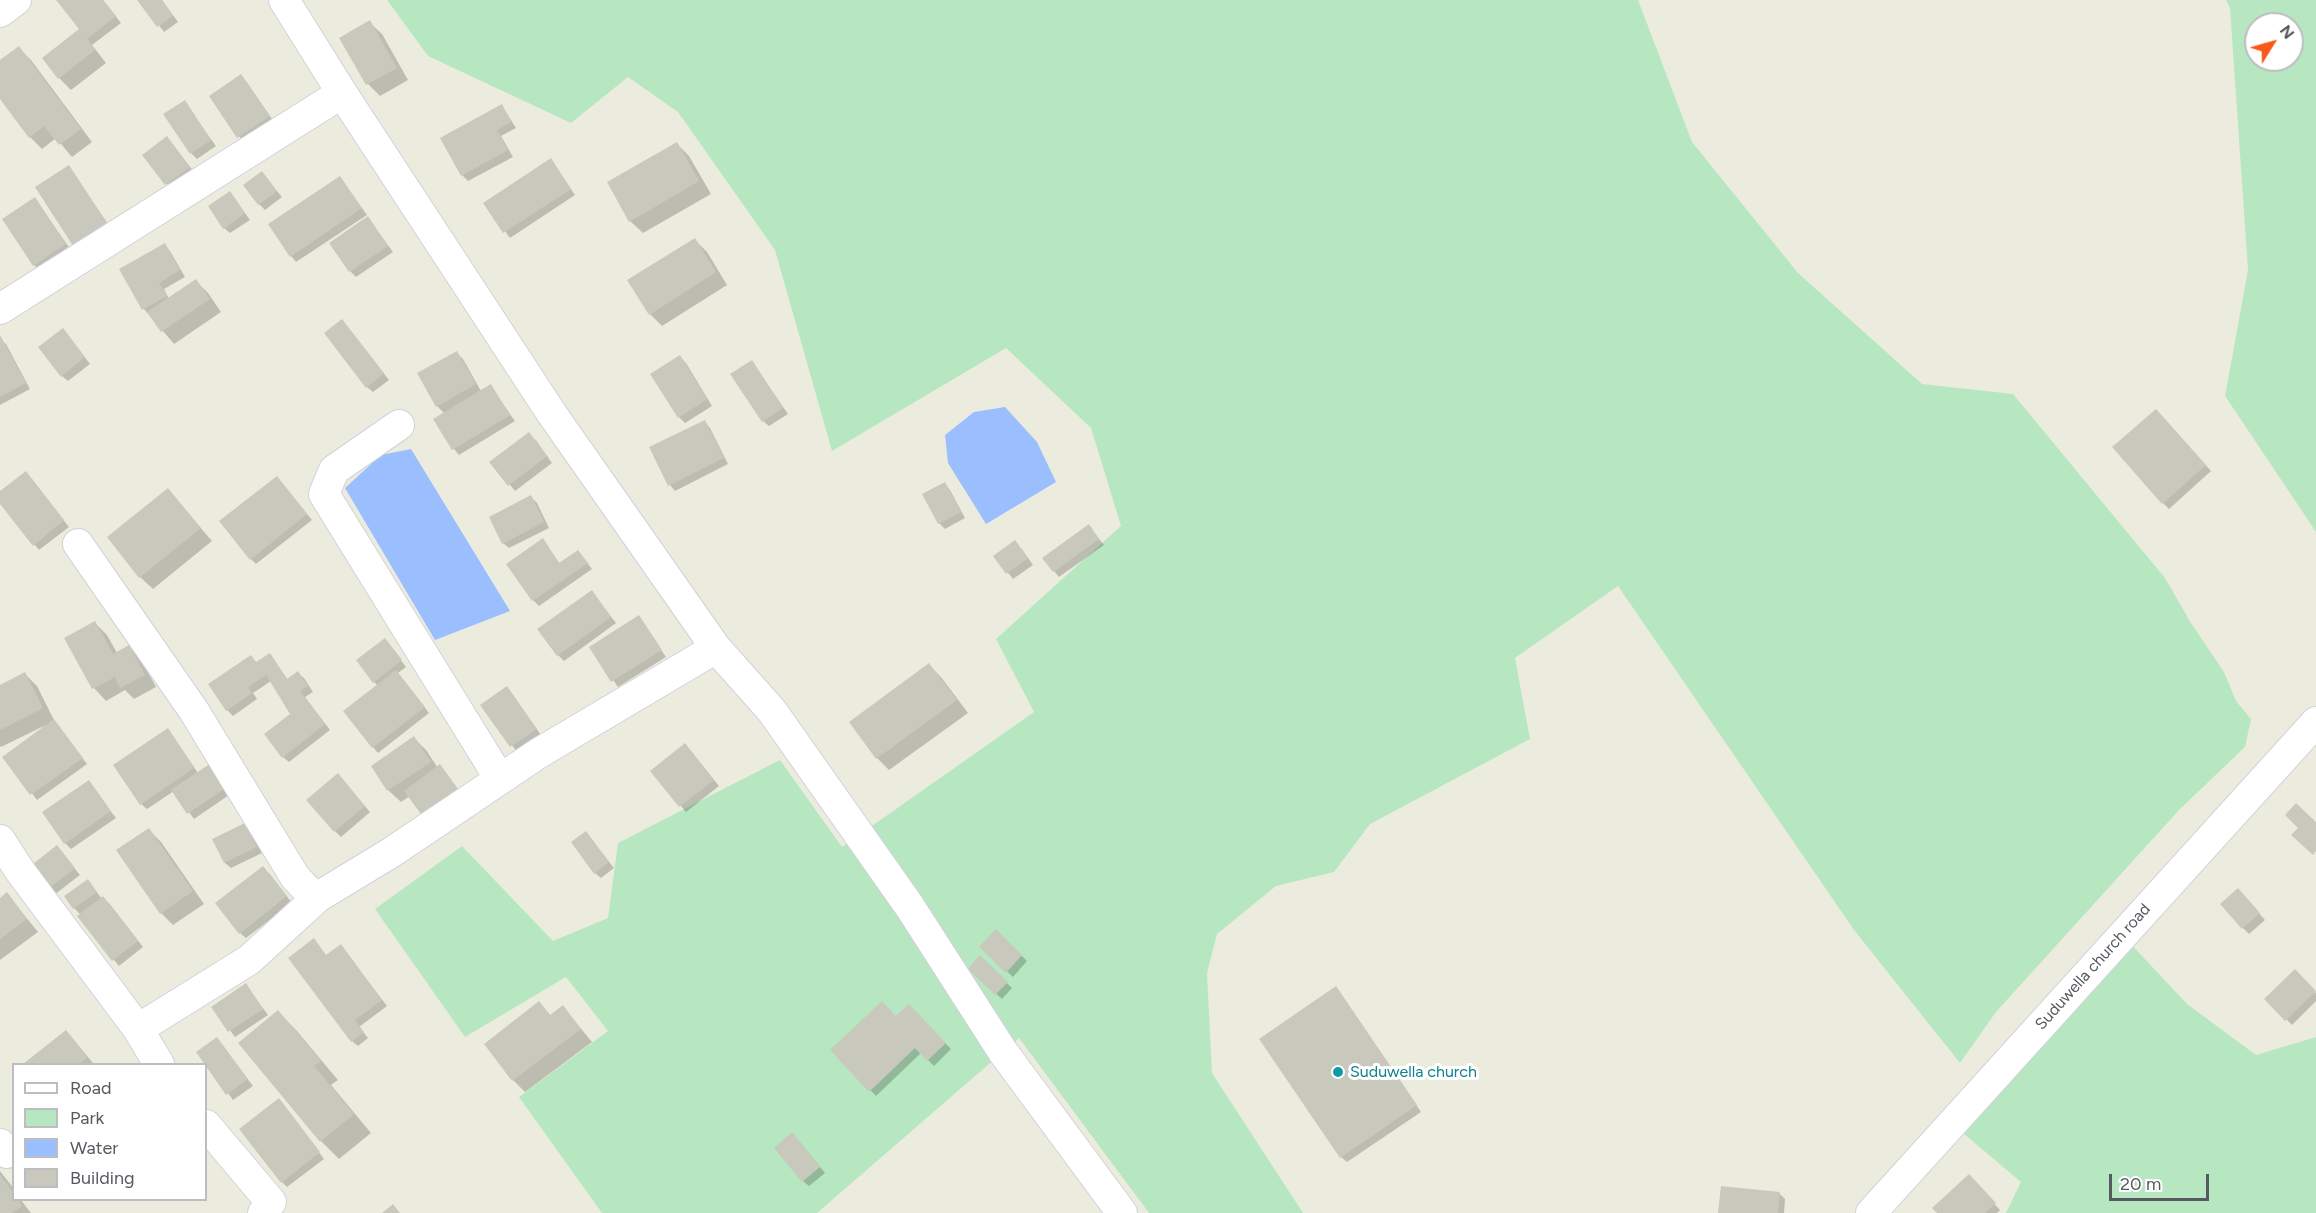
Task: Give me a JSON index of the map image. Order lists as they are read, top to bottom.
{
  "streets": {
    "street": ["Suduwella church road"]
  },
  "places": ["Suduwella church"],
  "legend": [
    "Road",
    "Park",
    "Water",
    "Building"
  ],
  "scale_bar": "20 m",
  "north": "top right"
}
